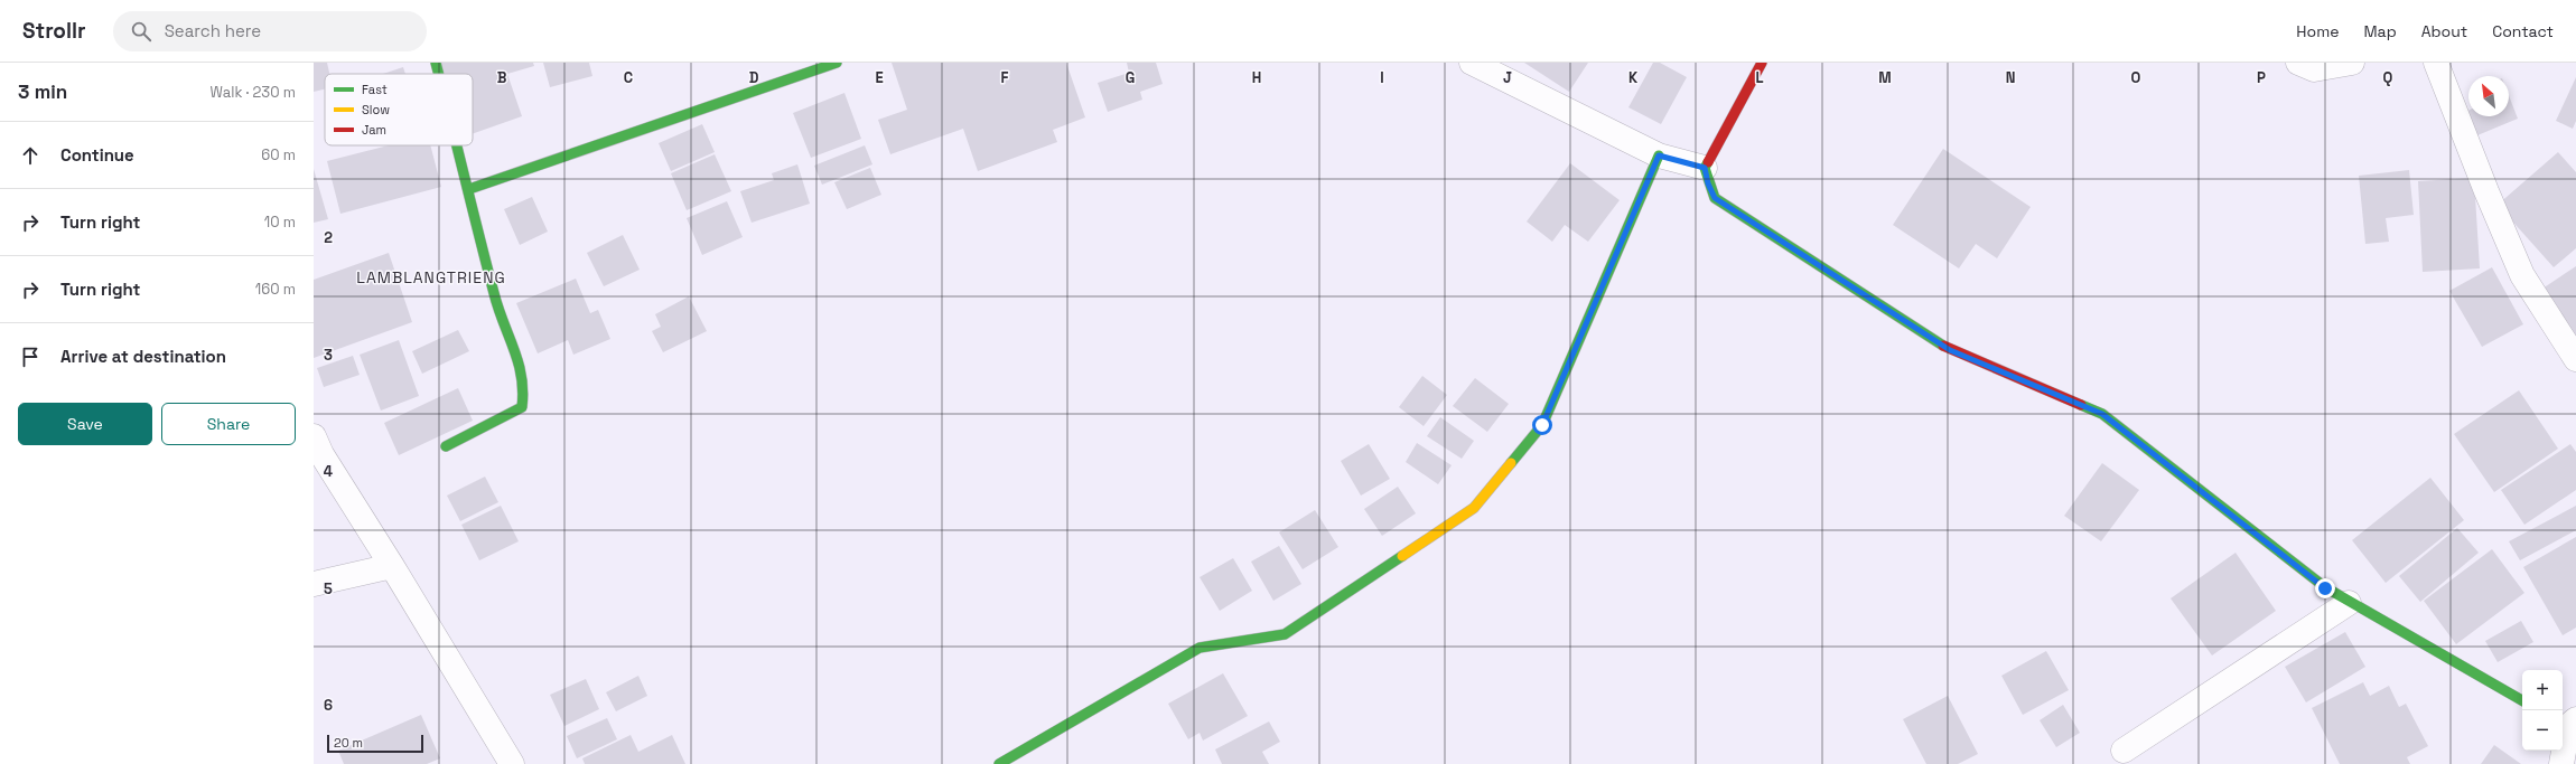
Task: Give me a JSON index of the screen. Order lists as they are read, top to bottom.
{
  "districts": ["LAMBLANGTRIENG"],
  "legend": ["Fast", "Slow", "Jam"],
  "scale_bar": "20 m",
  "north": "top left",
  "page": {
    "header": "Strollr",
    "search": "Search here",
    "nav": [
      "Home",
      "Map",
      "About",
      "Contact"
    ],
    "heading": ["3 min", "Walk · 230 m"],
    "list": [
      ["Continue", "60 m"],
      ["Turn right", "10 m"],
      ["Turn right", "160 m"],
      "Arrive at destination"
    ],
    "buttons": ["Save", "Share"],
    "map_buttons": ["+", "−"],
    "scale": "20 m"
  },
  "grid": {
    "columns": [
      "B",
      "C",
      "D",
      "E",
      "F",
      "G",
      "H",
      "I",
      "J",
      "K",
      "L",
      "M",
      "N",
      "O",
      "P",
      "Q"
    ],
    "rows": [
      "2",
      "3",
      "4",
      "5",
      "6"
    ]
  }
}
